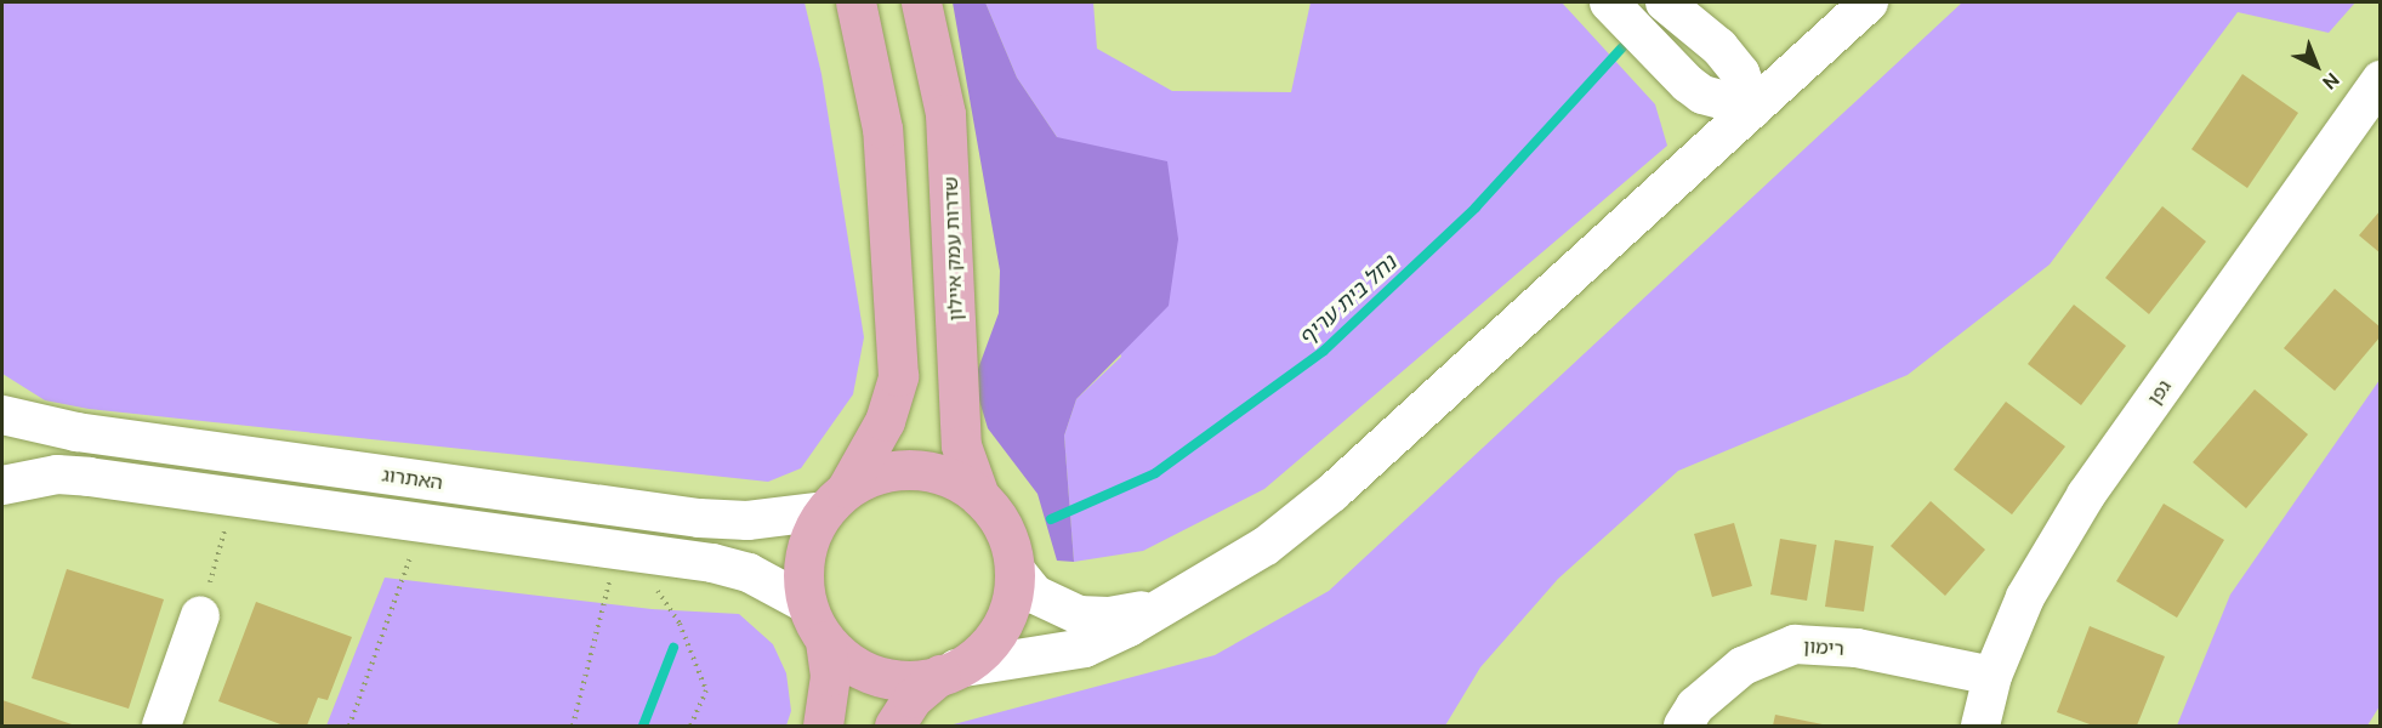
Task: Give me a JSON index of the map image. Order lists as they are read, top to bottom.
{
  "streets": {
    "main road": ["שדרות עמק איילון"],
    "street": ["גפן", "האתרוג", "רימון"]
  },
  "crossings": [
    ["שדרות עמק איילון", "האתרוג"],
    ["גפן", "רימון"]
  ],
  "water": ["נחל בית עריף"],
  "north": "bottom right"
}
